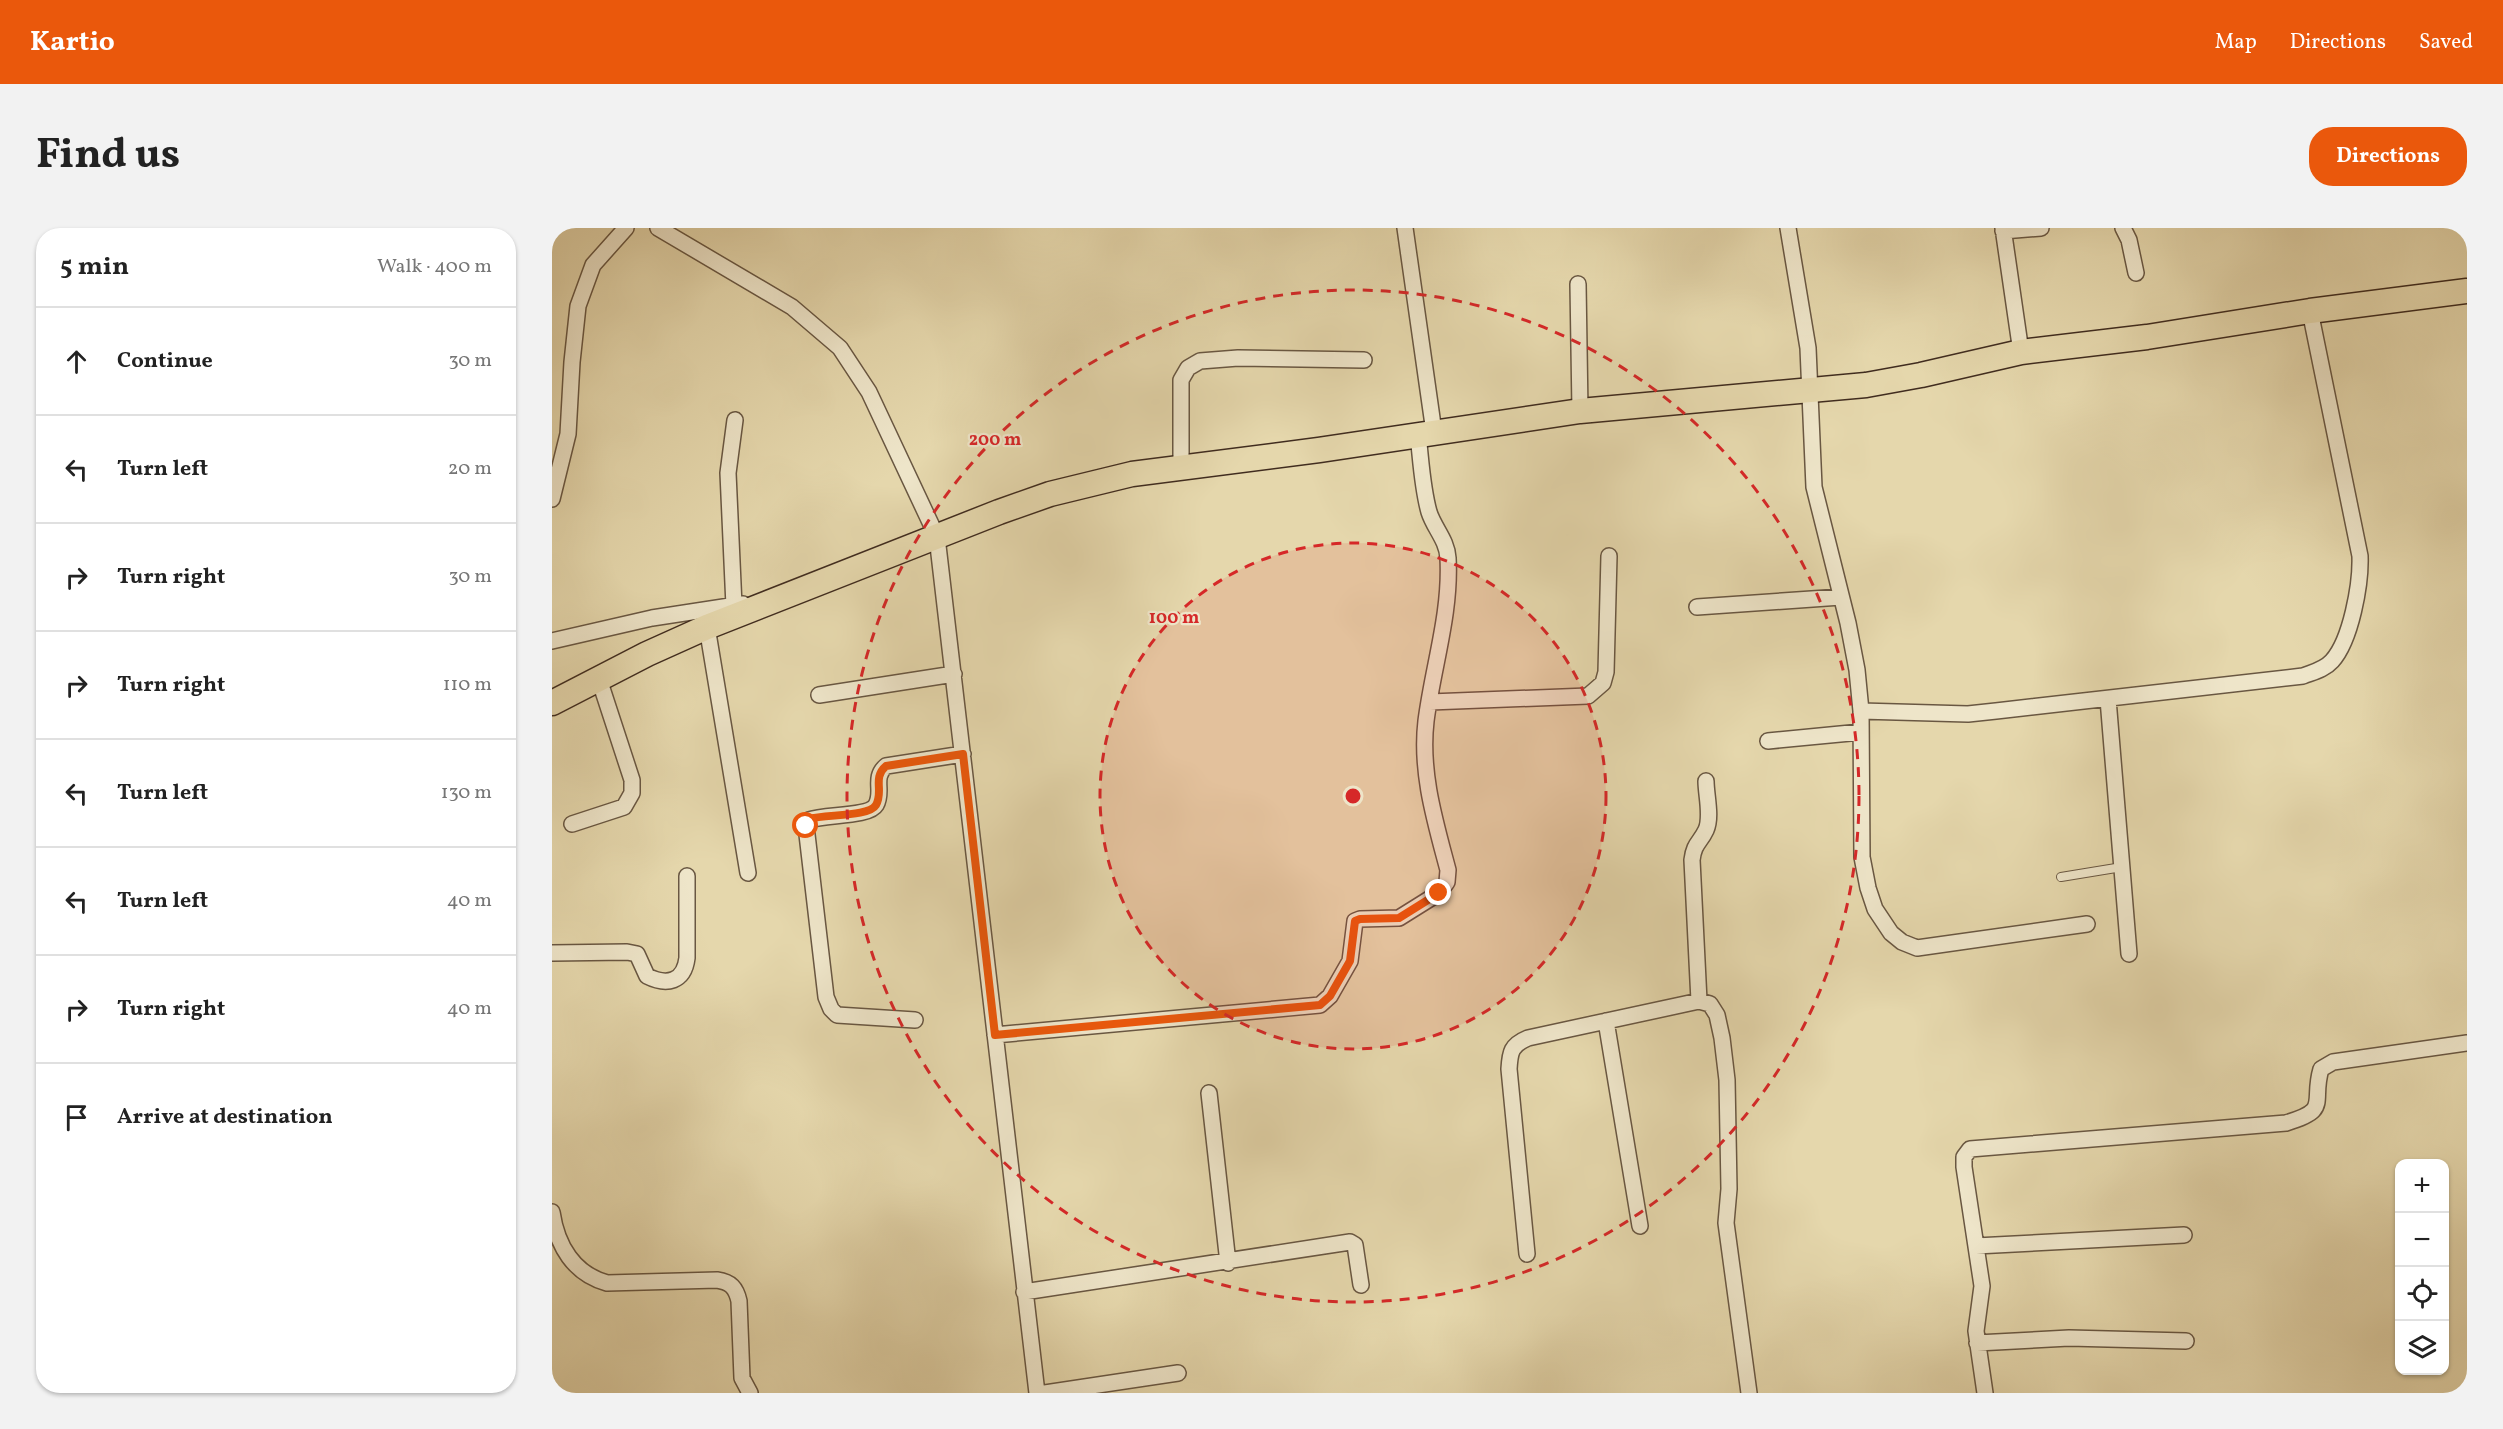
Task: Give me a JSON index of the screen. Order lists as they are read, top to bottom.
{
  "page": {
    "header": "Kartio",
    "nav": ["Map", "Directions", "Saved"],
    "title": "Find us",
    "buttons": "Directions",
    "heading": ["5 min", "Walk · 400 m"],
    "list": [
      ["Continue", "30 m"],
      ["Turn left", "20 m"],
      ["Turn right", "30 m"],
      ["Turn right", "110 m"],
      ["Turn left", "130 m"],
      ["Turn left", "40 m"],
      ["Turn right", "40 m"],
      "Arrive at destination"
    ],
    "map_buttons": ["+", "−"]
  },
  "rings": ["200 m", "100 m"]
}
